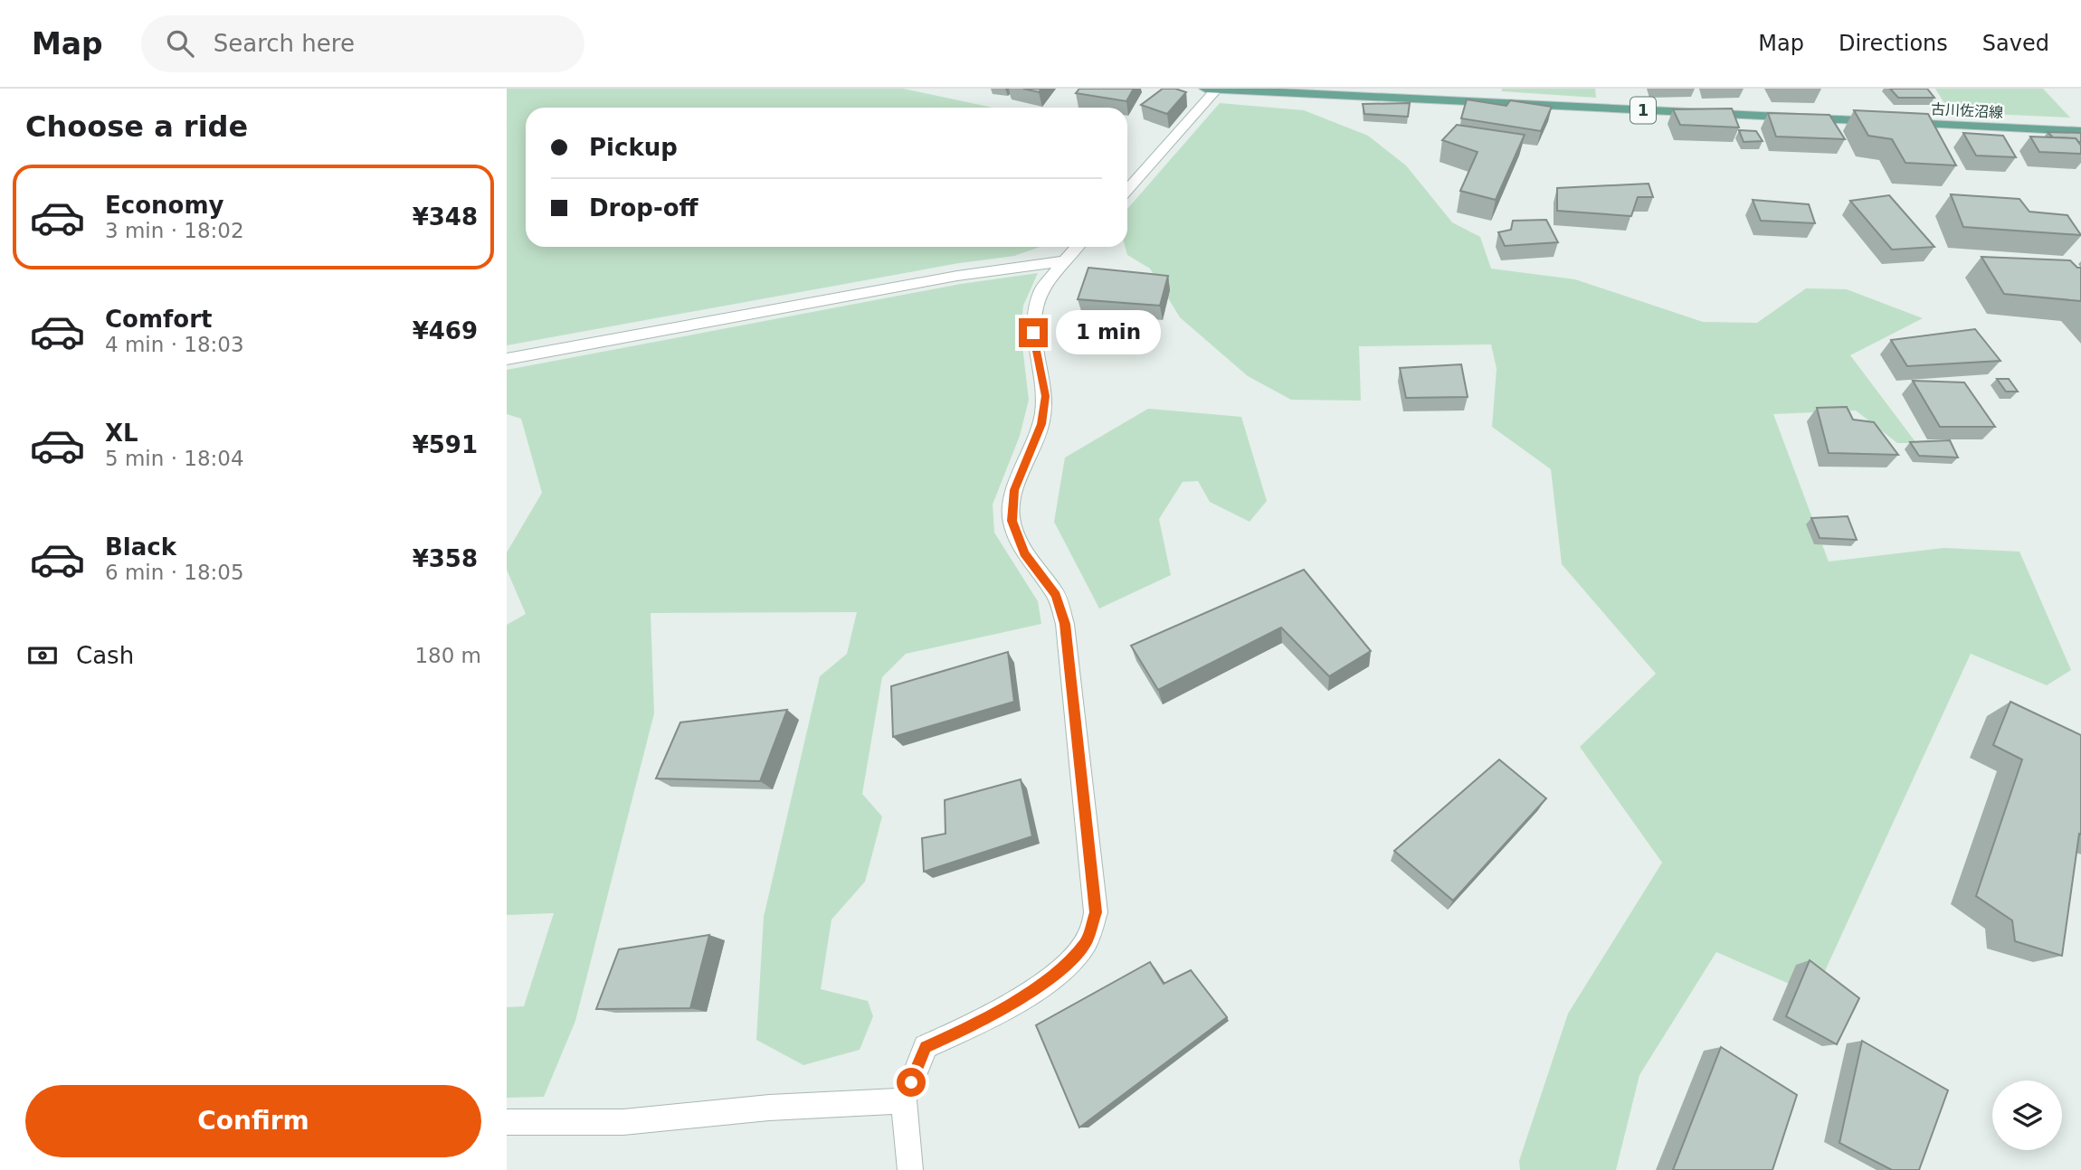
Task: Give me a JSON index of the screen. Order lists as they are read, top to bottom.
{
  "streets": {
    "main road": ["1", "古川佐沼線"]
  },
  "page": {
    "header": "Map",
    "search": "Search here",
    "nav": ["Map", "Directions", "Saved"],
    "heading": "Choose a ride",
    "banner": ["Pickup", "Drop-off"],
    "list": [
      {
        "name": "Economy",
        "note": "3 min · 18:02",
        "value": "¥348"
      },
      {
        "name": "Comfort",
        "note": "4 min · 18:03",
        "value": "¥469"
      },
      {
        "name": "XL",
        "note": "5 min · 18:04",
        "value": "¥591"
      },
      {
        "name": "Black",
        "note": "6 min · 18:05",
        "value": "¥358"
      }
    ],
    "bubble": "1 min",
    "pay": ["Cash", "180 m"],
    "buttons": "Confirm"
  }
}
